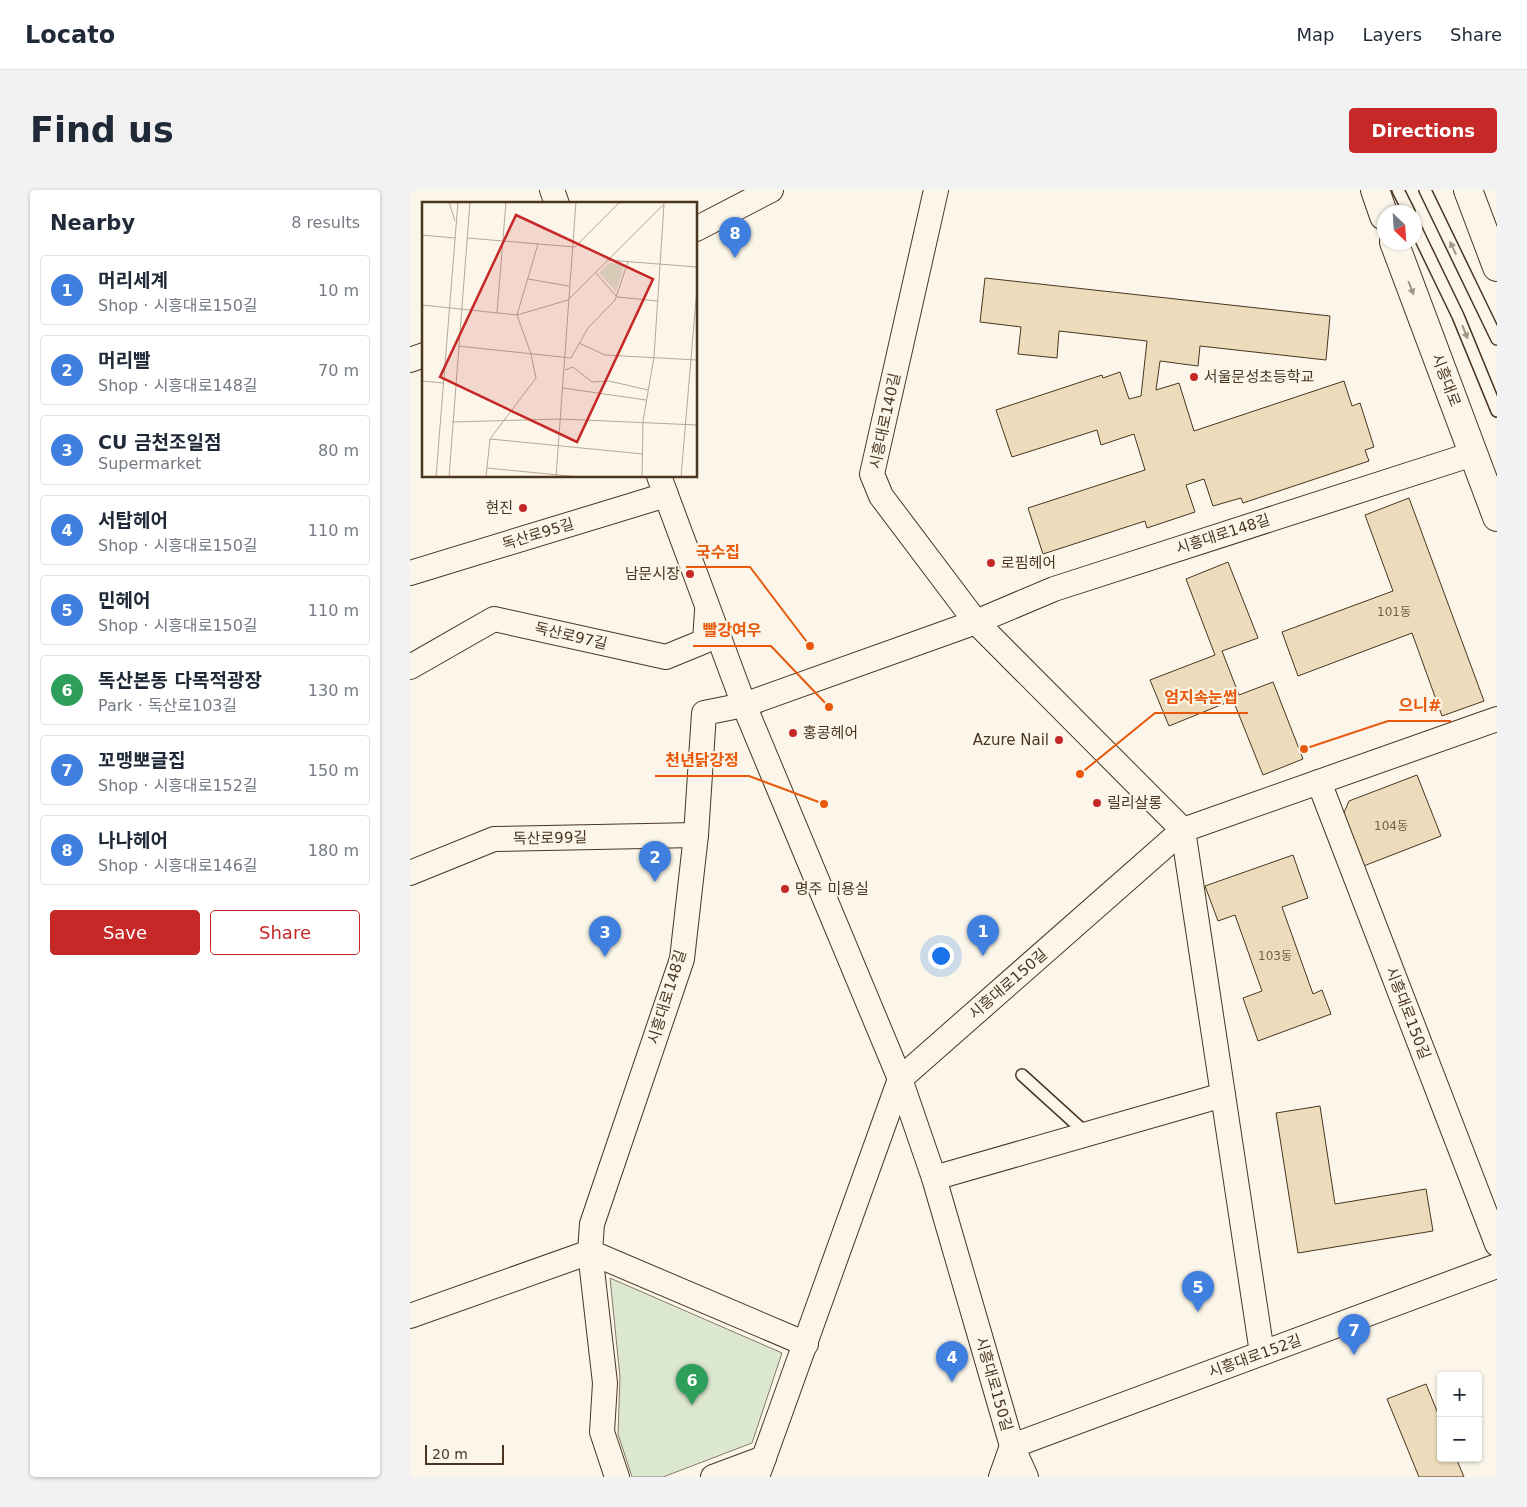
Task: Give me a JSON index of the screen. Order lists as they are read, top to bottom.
{
  "streets": {
    "main road": ["시흥대로"],
    "street": [
      "시흥대로140길",
      "독산로95길",
      "시흥대로148길",
      "독산로97길",
      "독산로99길",
      "시흥대로150길",
      "시흥대로152길"
    ]
  },
  "crossings": [
    ["시흥대로", "시흥대로148길"],
    ["시흥대로140길", "시흥대로148길"],
    ["시흥대로148길", "독산로99길"],
    ["시흥대로150길", "시흥대로152길"]
  ],
  "one_way": ["시흥대로"],
  "places": [
    "서울문성초등학교",
    "현진",
    "로핌헤어",
    "남문시장",
    "국수집",
    "빨강여우",
    "홍콩헤어",
    "Azure Nail",
    "으니#",
    "엄지속눈썹",
    "릴리살롱",
    "천년닭강정",
    "명주 미용실"
  ],
  "house_numbers": ["101동", "104동", "103동"],
  "scale_bar": "20 m",
  "north": "bottom right",
  "page": {
    "header": "Locato",
    "nav": ["Map", "Layers", "Share"],
    "buttons": [
      "Directions",
      ["Save", "Share"]
    ],
    "title": "Find us",
    "heading": ["Nearby", "8 results"],
    "pins": [
      "8",
      "2",
      "1",
      "3",
      "5",
      "7",
      "4",
      "6"
    ],
    "list": [
      {
        "mark": "1",
        "name": "머리세계",
        "note": "Shop · 시흥대로150길",
        "value": "10 m"
      },
      {
        "mark": "2",
        "name": "머리빨",
        "note": "Shop · 시흥대로148길",
        "value": "70 m"
      },
      {
        "mark": "3",
        "name": "CU 금천조일점",
        "note": "Supermarket",
        "value": "80 m"
      },
      {
        "mark": "4",
        "name": "서탑헤어",
        "note": "Shop · 시흥대로150길",
        "value": "110 m"
      },
      {
        "mark": "5",
        "name": "민헤어",
        "note": "Shop · 시흥대로150길",
        "value": "110 m"
      },
      {
        "mark": "6",
        "name": "독산본동 다목적광장",
        "note": "Park · 독산로103길",
        "value": "130 m"
      },
      {
        "mark": "7",
        "name": "꼬맹뽀글집",
        "note": "Shop · 시흥대로152길",
        "value": "150 m"
      },
      {
        "mark": "8",
        "name": "나나헤어",
        "note": "Shop · 시흥대로146길",
        "value": "180 m"
      }
    ],
    "map_buttons": ["+", "−"],
    "scale": "20 m"
  }
}
